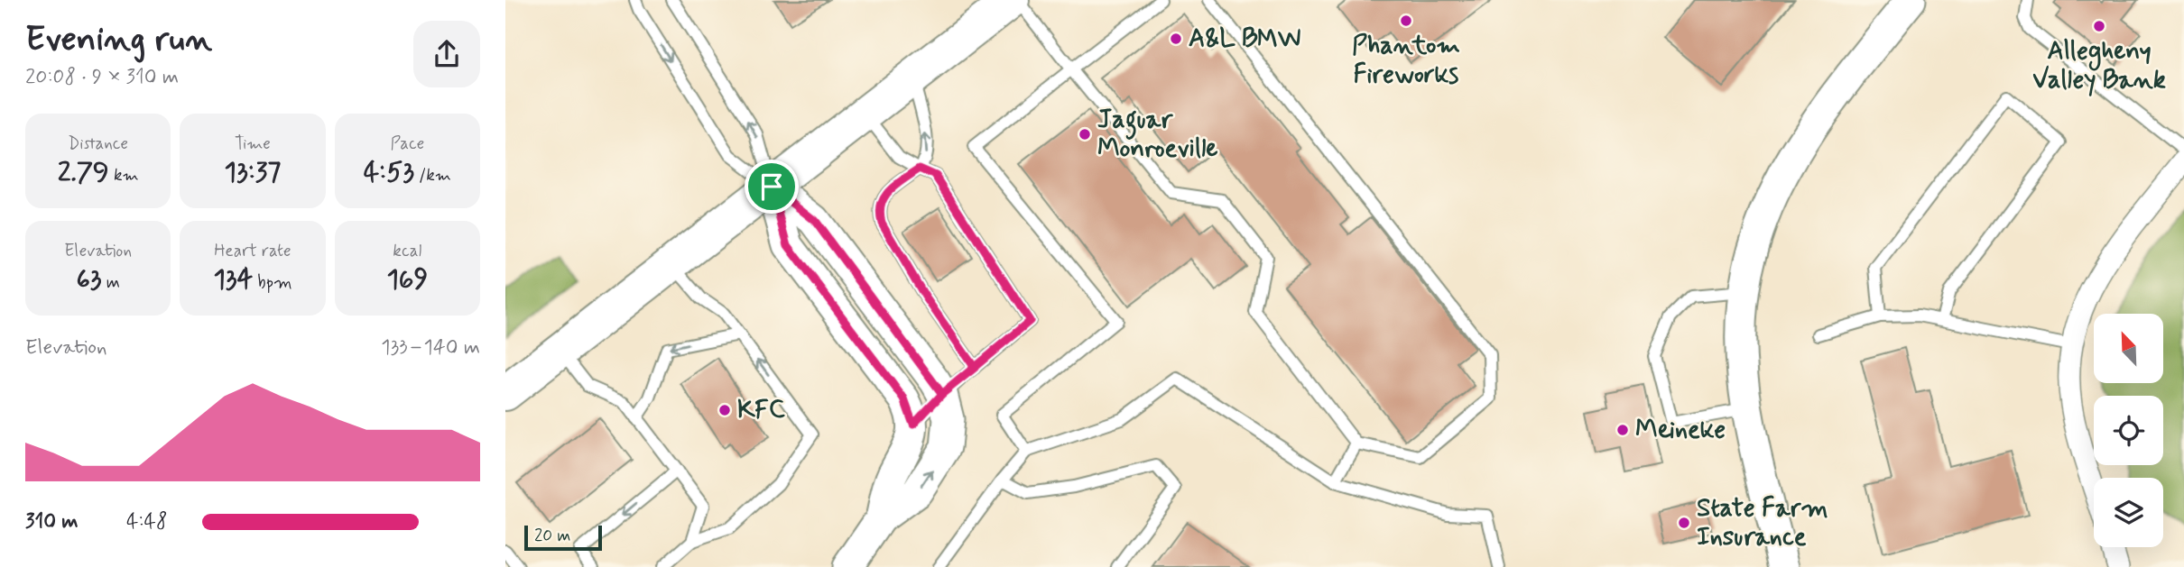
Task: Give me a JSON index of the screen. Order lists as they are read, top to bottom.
{
  "places": [
    "Phantom Fireworks",
    "Allegheny Valley Bank",
    "A&L BMW",
    "Jaguar Monroeville",
    "KFC",
    "Meineke",
    "State Farm Insurance"
  ],
  "scale_bar": "20 m",
  "north": "top left",
  "page": {
    "heading": ["Evening run", "20:08 · 9 × 310 m"],
    "stats": [
      ["Distance", "2.79 km"],
      ["Time", "13:37"],
      ["Pace", "4:53 /km"],
      ["Elevation", "63 m"],
      ["Heart rate", "134 bpm"],
      ["kcal", "169"]
    ],
    "chart": ["Elevation", "133–140 m"],
    "list": [
      {
        "name": "310 m",
        "note": "4:48"
      }
    ],
    "scale": "20 m"
  }
}
